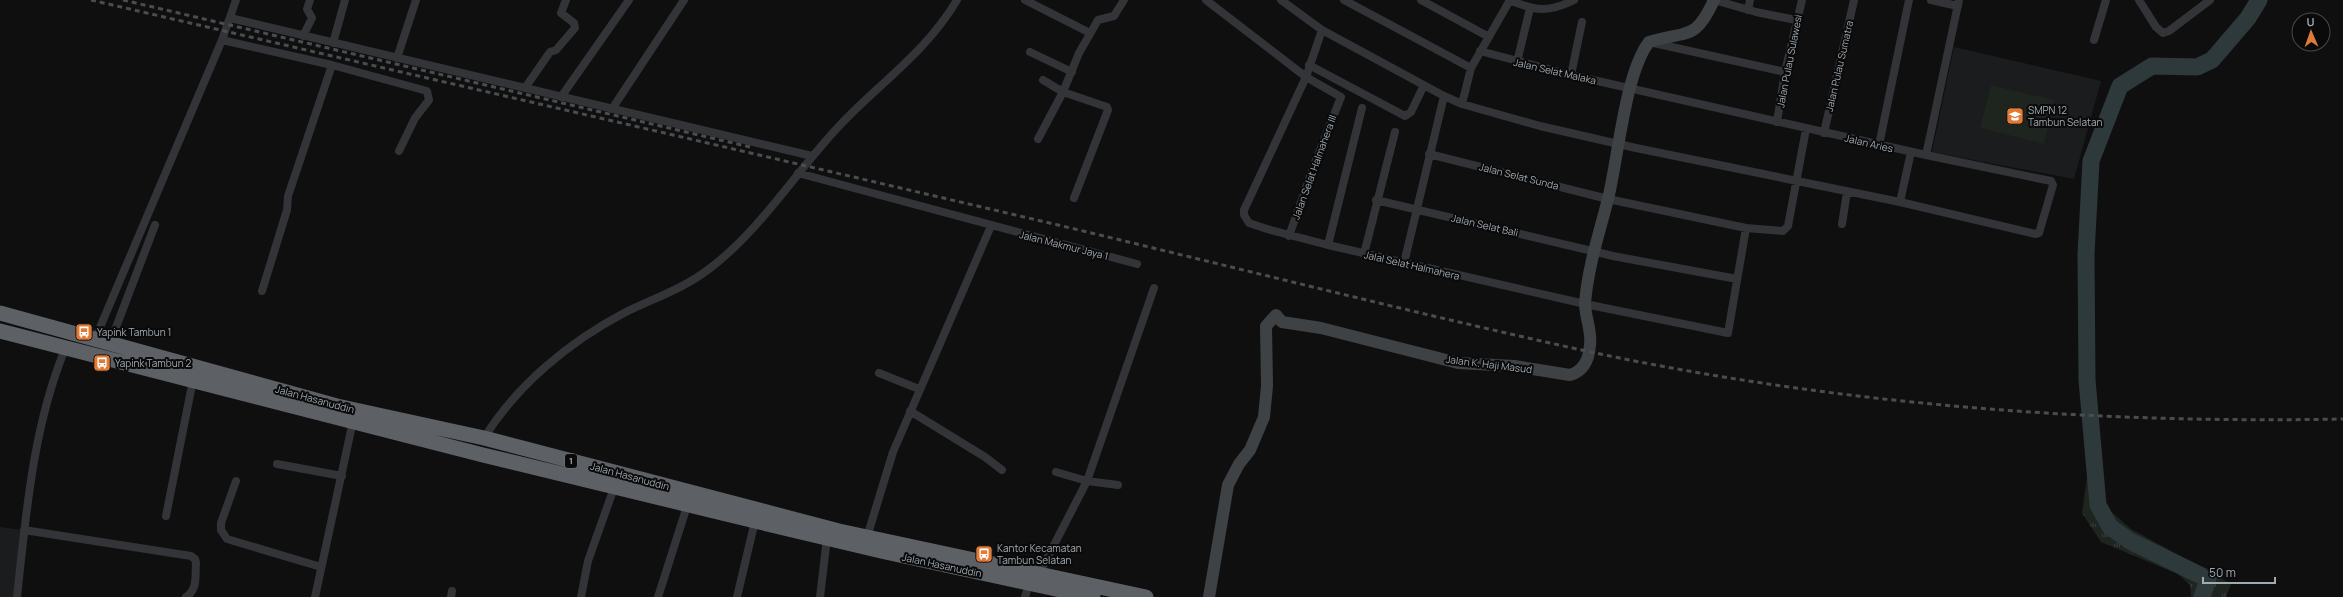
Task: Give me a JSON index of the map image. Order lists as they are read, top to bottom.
{
  "streets": {
    "highway": ["Jalan Hasanuddin", "1"],
    "street": [
      "Jalan Pulau Sulawesi",
      "Jalan Pulau Sumatra",
      "Jalan Selat Malaka",
      "Jalan Aries",
      "Jalan Selat Halmahera III",
      "Jalan Selat Sunda",
      "Jalan Selat Bali",
      "Jalan Makmur Jaya 1",
      "Jalal Selat Halmahera",
      "Jalan K. Haji Masud"
    ]
  },
  "crossings": [
    ["Jalan Pulau Sulawesi", "Jalan Aries"],
    ["Jalan Pulau Sumatra", "Jalan Aries"],
    ["Jalan Selat Malaka", "Jalan Aries"],
    ["Jalan Selat Malaka", "Jalan K. Haji Masud"],
    ["Jalan Aries", "Jalan K. Haji Masud"],
    ["Jalan Selat Halmahera III", "Jalal Selat Halmahera"],
    ["Jalan Selat Sunda", "Jalan K. Haji Masud"],
    ["Jalan Selat Bali", "Jalal Selat Halmahera"],
    ["Jalan Selat Bali", "Jalan K. Haji Masud"],
    ["Jalal Selat Halmahera", "Jalan K. Haji Masud"]
  ],
  "places": {
    "school or university": ["SMPN 12 Tambun Selatan"],
    "bus stop": ["Yapink Tambun 1", "Yapink Tambun 2", "Kantor Kecamatan Tambun Selatan"]
  },
  "scale_bar": "50 m",
  "north": "top"
}
